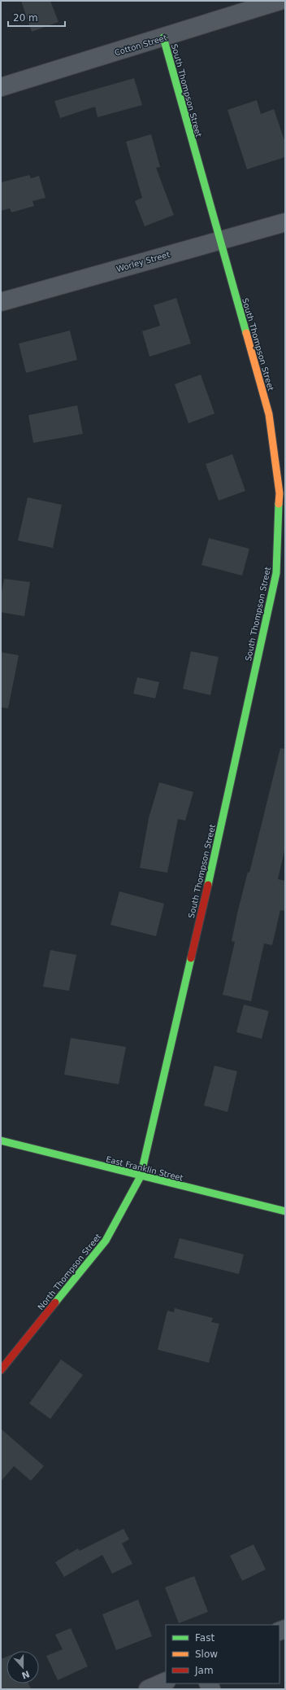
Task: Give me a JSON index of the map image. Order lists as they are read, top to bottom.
{
  "streets": {
    "street": [
      "Cotton Street",
      "South Thompson Street",
      "Worley Street",
      "East Franklin Street",
      "North Thompson Street"
    ]
  },
  "crossings": [
    ["Cotton Street", "South Thompson Street"],
    ["South Thompson Street", "Worley Street"],
    ["South Thompson Street", "East Franklin Street"],
    ["South Thompson Street", "North Thompson Street"],
    ["East Franklin Street", "North Thompson Street"]
  ],
  "legend": ["Fast", "Slow", "Jam"],
  "scale_bar": "20 m",
  "north": "bottom"
}
